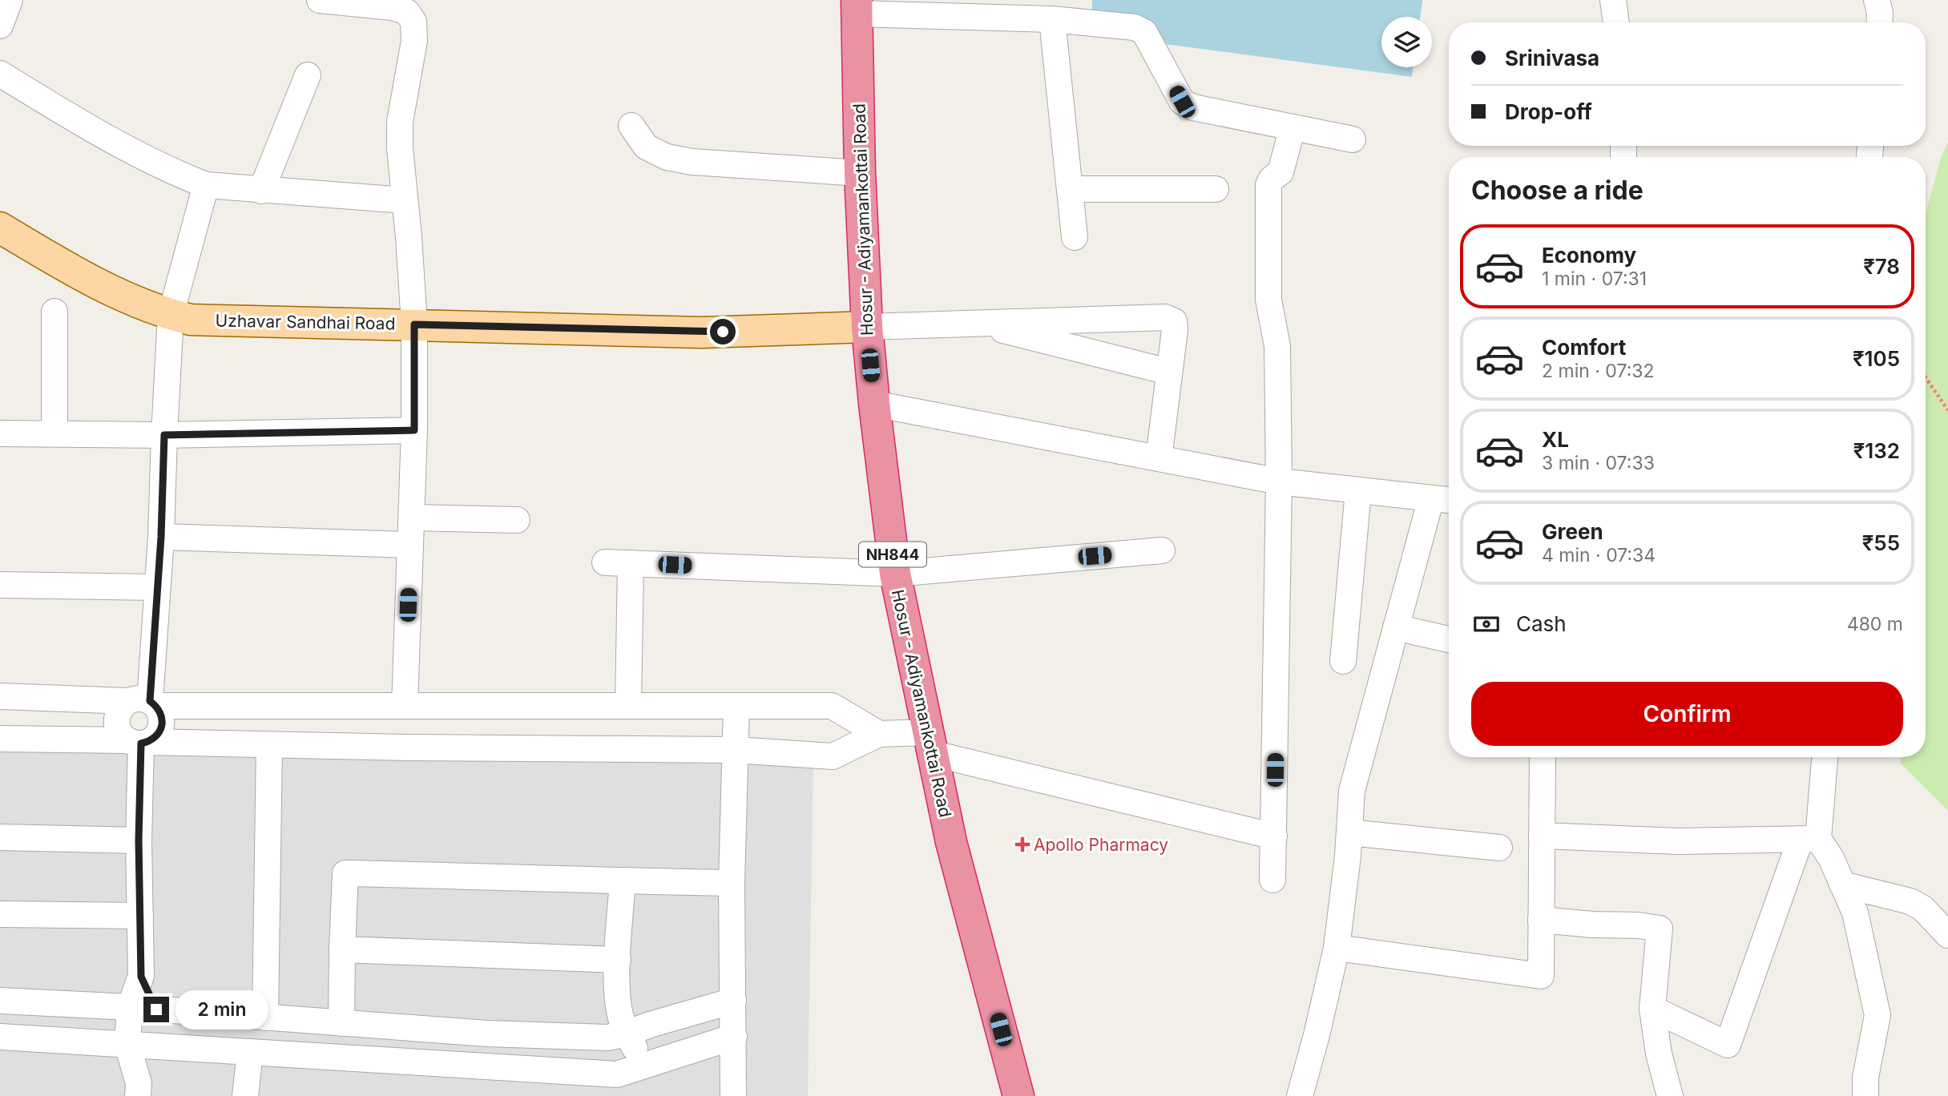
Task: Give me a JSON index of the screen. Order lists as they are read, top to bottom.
{
  "streets": {
    "highway": ["Hosur - Adiyamankottai Road", "NH844"],
    "main road": ["Uzhavar Sandhai Road"]
  },
  "crossings": [
    ["Hosur - Adiyamankottai Road", "Uzhavar Sandhai Road"]
  ],
  "places": {
    "health": ["Apollo Pharmacy"]
  },
  "page": {
    "banner": ["Srinivasa", "Drop-off"],
    "heading": "Choose a ride",
    "list": [
      {
        "name": "Economy",
        "note": "1 min · 07:31",
        "value": "₹78"
      },
      {
        "name": "Comfort",
        "note": "2 min · 07:32",
        "value": "₹105"
      },
      {
        "name": "XL",
        "note": "3 min · 07:33",
        "value": "₹132"
      },
      {
        "name": "Green",
        "note": "4 min · 07:34",
        "value": "₹55"
      }
    ],
    "pay": ["Cash", "480 m"],
    "buttons": "Confirm",
    "bubble": "2 min"
  }
}
